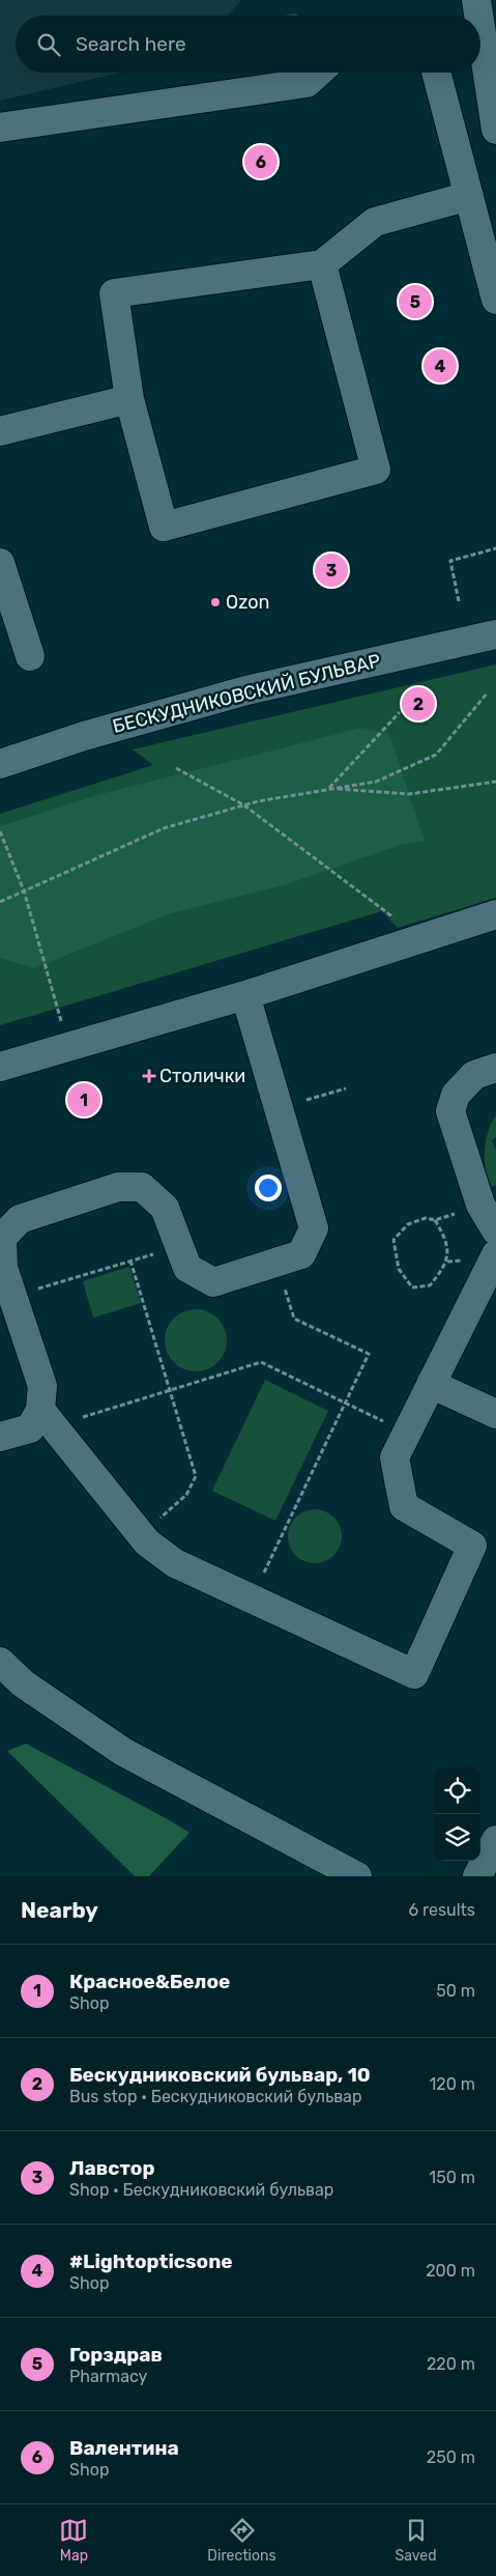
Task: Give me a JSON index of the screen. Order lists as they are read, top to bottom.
{
  "streets": {
    "street": ["БЕСКУДНИКОВСКИЙ БУЛЬВАР"]
  },
  "places": {
    "other": ["Ozon"],
    "health": ["Столички"]
  },
  "page": {
    "search": "Search here",
    "pins": [
      "6",
      "5",
      "4",
      "3",
      "2",
      "1"
    ],
    "heading": ["Nearby", "6 results"],
    "list": [
      {
        "mark": "1",
        "name": "Красное&Белое",
        "note": "Shop",
        "value": "50 m"
      },
      {
        "mark": "2",
        "name": "Бескудниковский бульвар, 10",
        "note": "Bus stop · Бескудниковский бульвар",
        "value": "120 m"
      },
      {
        "mark": "3",
        "name": "Лавстор",
        "note": "Shop · Бескудниковский бульвар",
        "value": "150 m"
      },
      {
        "mark": "4",
        "name": "#Lightopticsone",
        "note": "Shop",
        "value": "200 m"
      },
      {
        "mark": "5",
        "name": "Горздрав",
        "note": "Pharmacy",
        "value": "220 m"
      },
      {
        "mark": "6",
        "name": "Валентина",
        "note": "Shop",
        "value": "250 m"
      }
    ],
    "nav": ["Map", "Directions", "Saved"]
  }
}
